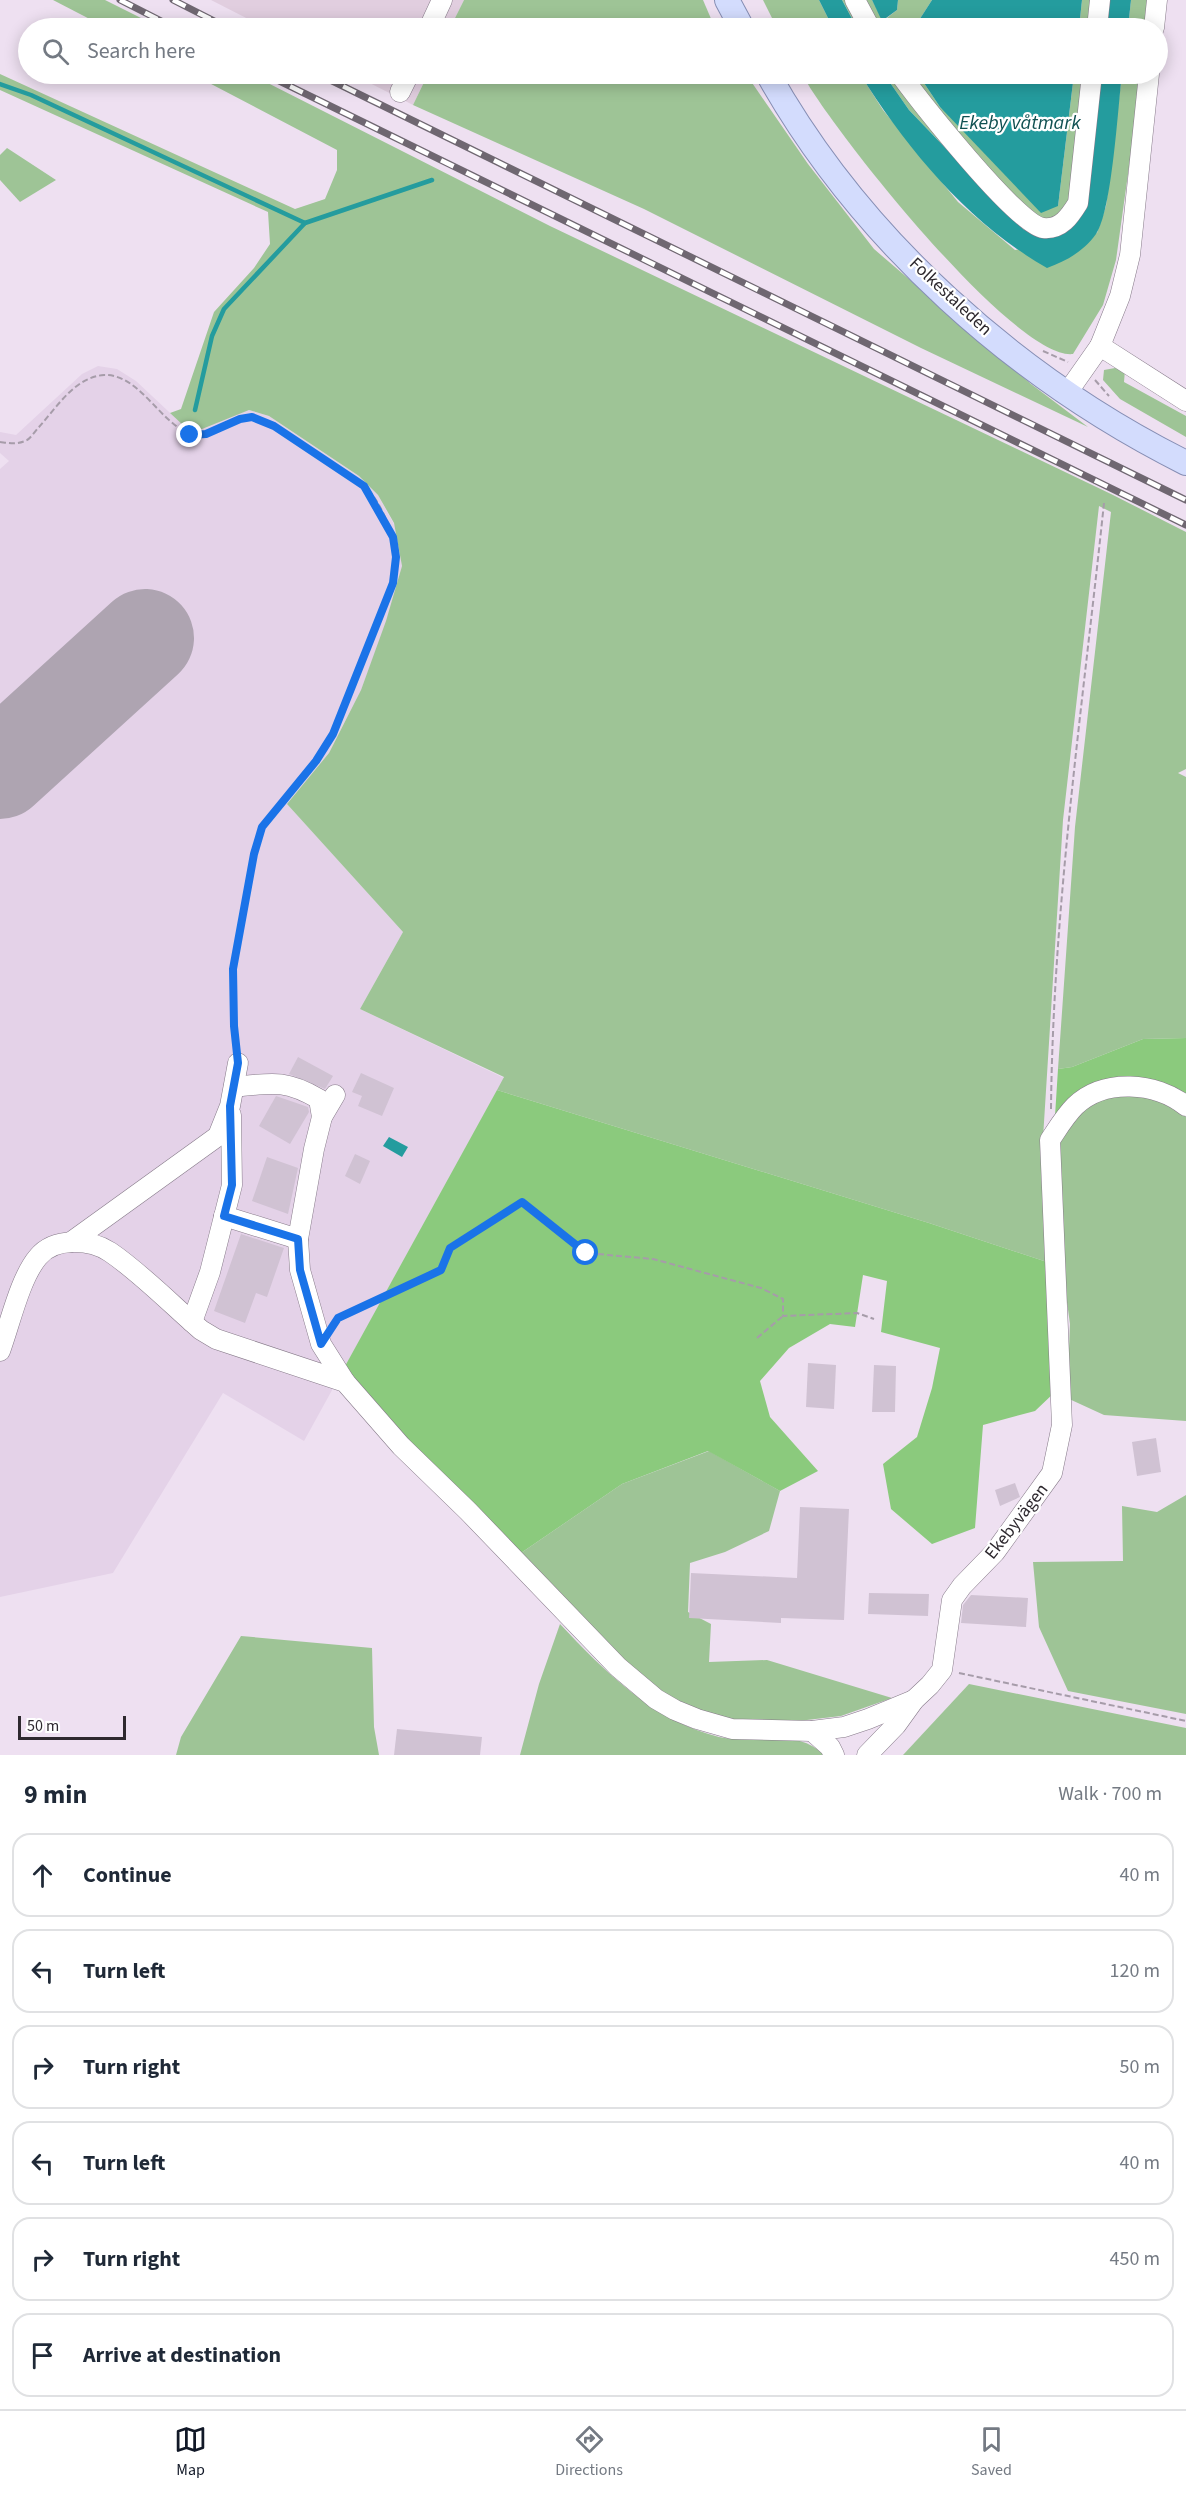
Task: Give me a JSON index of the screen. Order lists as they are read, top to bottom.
{
  "streets": {
    "main road": ["Folkestaleden"],
    "street": ["Ekebyvägen"]
  },
  "water": ["Ekeby våtmark"],
  "scale_bar": "50 m",
  "page": {
    "search": "Search here",
    "scale": "50 m",
    "heading": ["9 min", "Walk · 700 m"],
    "list": [
      ["Continue", "40 m"],
      ["Turn left", "120 m"],
      ["Turn right", "50 m"],
      ["Turn left", "40 m"],
      ["Turn right", "450 m"],
      "Arrive at destination"
    ],
    "nav": ["Map", "Directions", "Saved"]
  }
}
